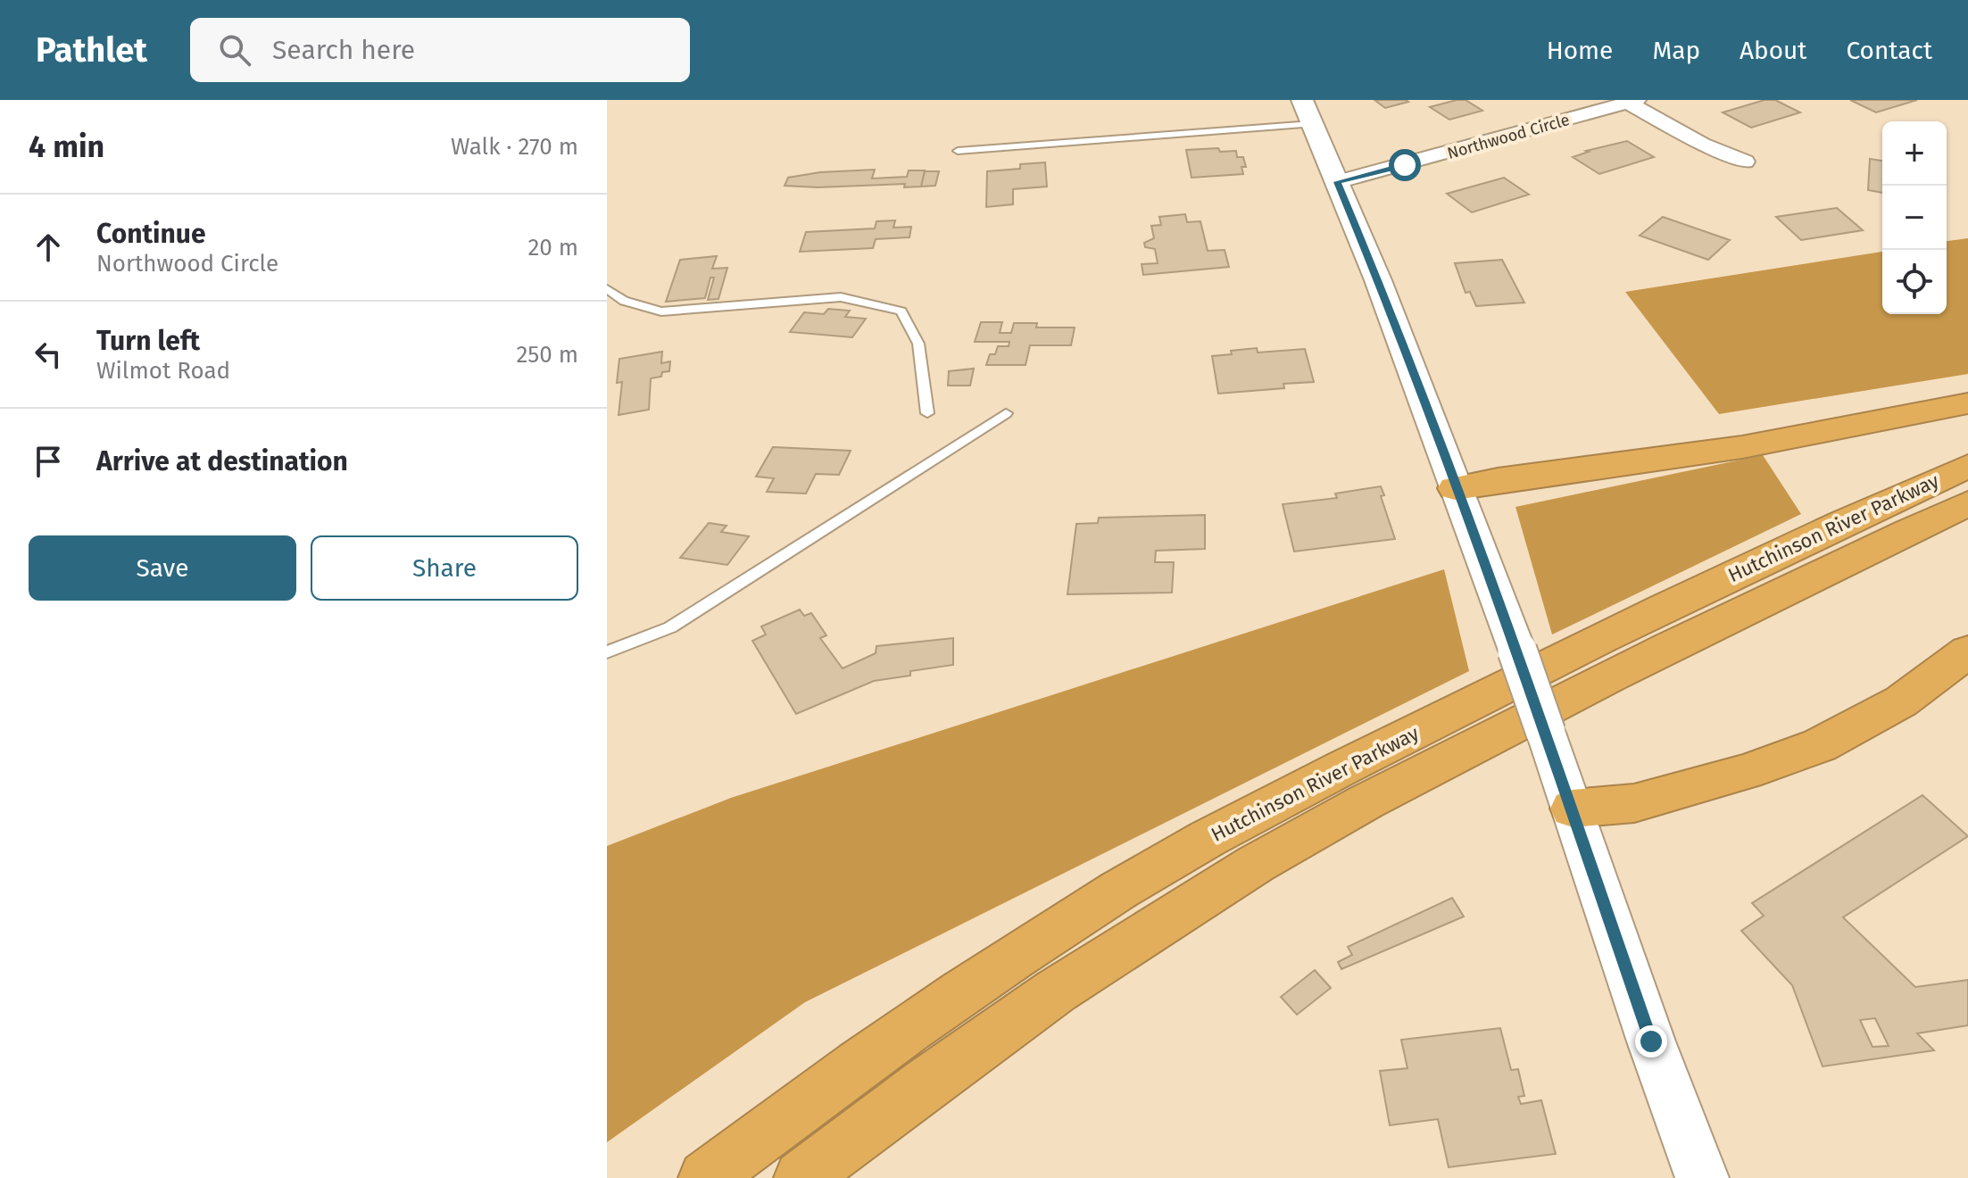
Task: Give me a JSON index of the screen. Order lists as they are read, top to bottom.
{
  "streets": {
    "highway": ["Hutchinson River Parkway"],
    "street": ["Northwood Circle"]
  },
  "page": {
    "header": "Pathlet",
    "search": "Search here",
    "nav": [
      "Home",
      "Map",
      "About",
      "Contact"
    ],
    "heading": ["4 min", "Walk · 270 m"],
    "map_buttons": ["+", "−"],
    "list": [
      ["Continue", "Northwood Circle", "20 m"],
      ["Turn left", "Wilmot Road", "250 m"],
      "Arrive at destination"
    ],
    "buttons": ["Save", "Share"]
  }
}
